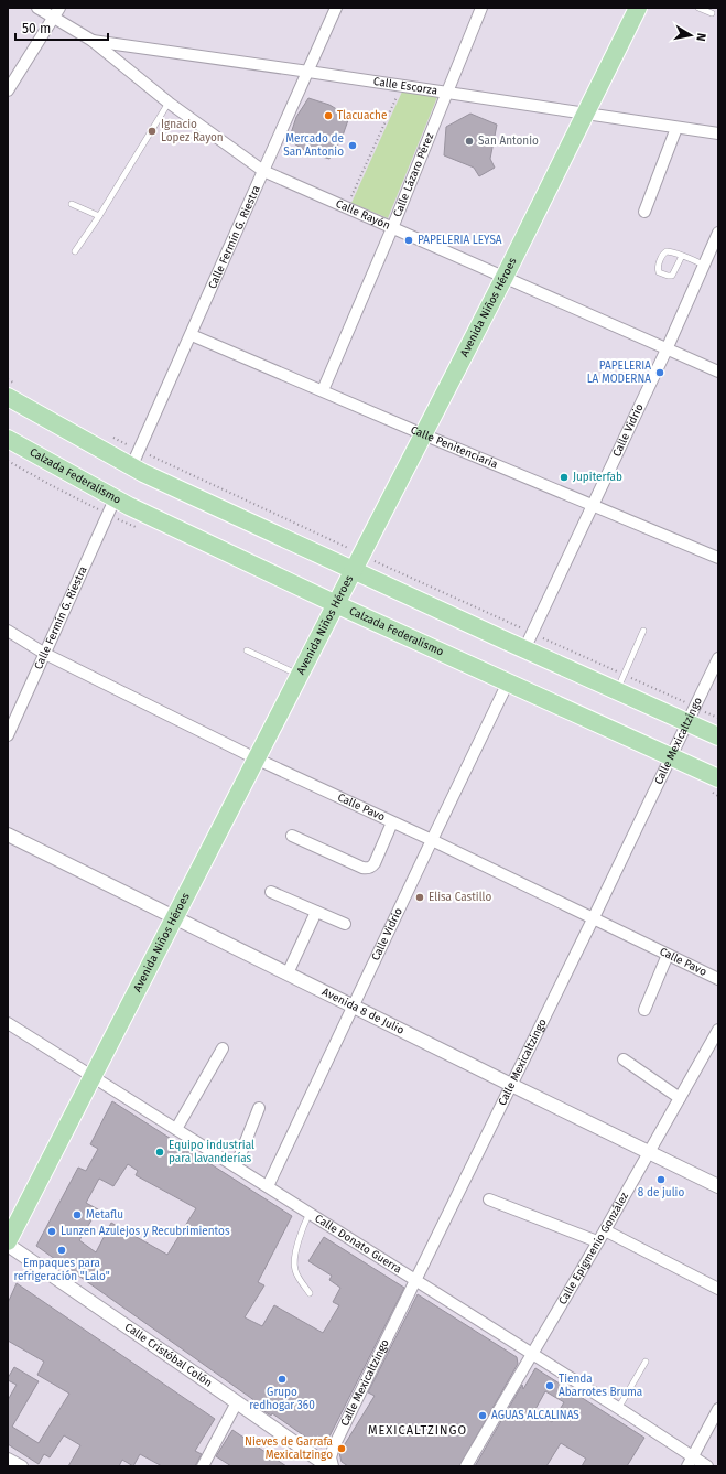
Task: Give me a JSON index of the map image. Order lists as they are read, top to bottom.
{
  "streets": {
    "main road": ["Avenida Niños Héroes", "Calzada Federalismo"],
    "street": [
      "Calle Escorza",
      "Calle Lázaro Pérez",
      "Calle Rayón",
      "Calle Fermín G. Riestra",
      "Calle Vidrio",
      "Calle Penitenciaria",
      "Calle Mexicaltzingo",
      "Calle Pavo",
      "Avenida 8 de Julio",
      "Calle Donato Guerra",
      "Calle Epigmenio González",
      "Calle Cristóbal Colón"
    ]
  },
  "crossings": [
    ["Calle Escorza", "Calle Lázaro Pérez"],
    ["Calle Escorza", "Calle Rayón"],
    ["Calle Escorza", "Calle Fermín G. Riestra"],
    ["Calle Escorza", "Avenida Niños Héroes"],
    ["Calle Lázaro Pérez", "Calle Rayón"],
    ["Calle Lázaro Pérez", "Calle Penitenciaria"],
    ["Calle Rayón", "Calle Fermín G. Riestra"],
    ["Calle Rayón", "Avenida Niños Héroes"],
    ["Calle Rayón", "Calle Vidrio"],
    ["Calle Fermín G. Riestra", "Calle Penitenciaria"],
    ["Calle Fermín G. Riestra", "Calzada Federalismo"],
    ["Calle Fermín G. Riestra", "Calle Pavo"],
    ["Avenida Niños Héroes", "Calle Penitenciaria"],
    ["Avenida Niños Héroes", "Calzada Federalismo"],
    ["Avenida Niños Héroes", "Calle Pavo"],
    ["Avenida Niños Héroes", "Avenida 8 de Julio"],
    ["Avenida Niños Héroes", "Calle Donato Guerra"],
    ["Calle Vidrio", "Calle Penitenciaria"],
    ["Calle Vidrio", "Calzada Federalismo"],
    ["Calle Vidrio", "Calle Pavo"],
    ["Calle Vidrio", "Avenida 8 de Julio"],
    ["Calle Vidrio", "Calle Donato Guerra"],
    ["Calzada Federalismo", "Calle Mexicaltzingo"],
    ["Calle Mexicaltzingo", "Calle Pavo"],
    ["Calle Mexicaltzingo", "Avenida 8 de Julio"],
    ["Calle Mexicaltzingo", "Calle Donato Guerra"],
    ["Avenida 8 de Julio", "Calle Epigmenio González"],
    ["Calle Donato Guerra", "Calle Epigmenio González"]
  ],
  "districts": ["MEXICALTZINGO"],
  "places": [
    "Tlacuache",
    "Ignacio Lopez Rayon",
    "San Antonio",
    "Mercado de San Antonio",
    "PAPELERIA LEYSA",
    "PAPELERIA LA MODERNA",
    "Jupiterfab",
    "Elisa Castillo",
    "Equipo industrial para lavanderías",
    "8 de julio",
    "Metaflu",
    "Lunzen Azulejos y Recubrimientos",
    "Empaques para refrigeración \"Lalo\"",
    "Grupo redhogar 360",
    "Tienda Abarrotes Bruma",
    "AGUAS ALCALINAS",
    "Nieves de Garrafa Mexicaltzingo"
  ],
  "scale_bar": "50 m",
  "north": "right"
}
